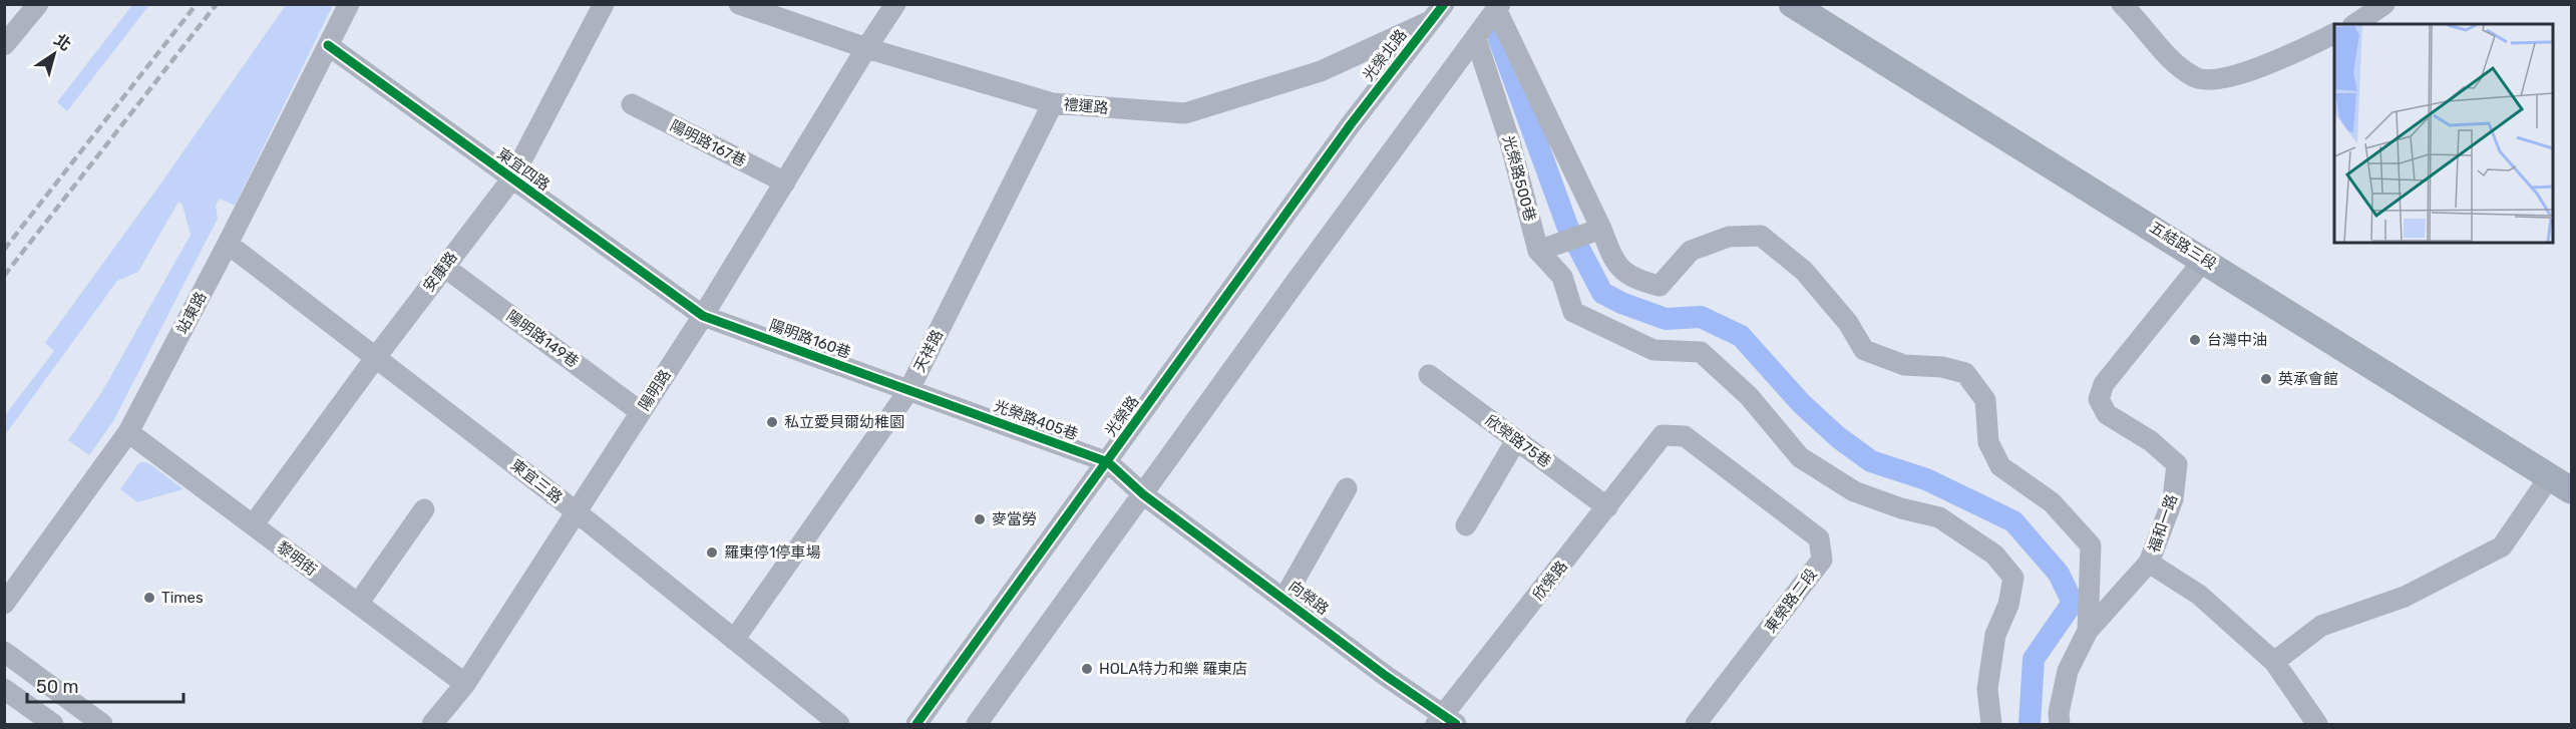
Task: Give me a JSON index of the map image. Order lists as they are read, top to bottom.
{
  "streets": {
    "main road": ["五結路三段"],
    "street": [
      "光榮北路",
      "禮運路",
      "陽明路167巷",
      "東宜四路",
      "光榮路500巷",
      "安康路",
      "站東路",
      "陽明路149巷",
      "陽明路160巷",
      "天祥路",
      "陽明路",
      "光榮路",
      "光榮路405巷",
      "欣榮路75巷",
      "東宜三路",
      "福和一路",
      "黎明街",
      "欣榮路",
      "向榮路",
      "東榮路二段"
    ]
  },
  "crossings": [
    ["光榮北路", "禮運路"],
    ["光榮北路", "光榮路"],
    ["禮運路", "天祥路"],
    ["禮運路", "陽明路"],
    ["陽明路167巷", "陽明路"],
    ["東宜四路", "安康路"],
    ["東宜四路", "站東路"],
    ["東宜四路", "陽明路160巷"],
    ["東宜四路", "陽明路"],
    ["五結路三段", "福和一路"],
    ["安康路", "陽明路149巷"],
    ["安康路", "東宜三路"],
    ["安康路", "黎明街"],
    ["站東路", "東宜三路"],
    ["站東路", "黎明街"],
    ["陽明路149巷", "陽明路"],
    ["陽明路160巷", "天祥路"],
    ["陽明路160巷", "陽明路"],
    ["陽明路160巷", "光榮路405巷"],
    ["天祥路", "光榮路405巷"],
    ["天祥路", "東宜三路"],
    ["陽明路", "東宜三路"],
    ["陽明路", "黎明街"],
    ["光榮路", "光榮路405巷"],
    ["光榮路405巷", "向榮路"],
    ["欣榮路75巷", "欣榮路"],
    ["欣榮路", "向榮路"],
    ["欣榮路", "東榮路二段"]
  ],
  "places": [
    "台灣中油",
    "英承會館",
    "私立愛貝爾幼稚園",
    "麥當勞",
    "羅東停1停車場",
    "Times",
    "HOLA特力和樂 羅東店"
  ],
  "scale_bar": "50 m",
  "north": "top right"
}
